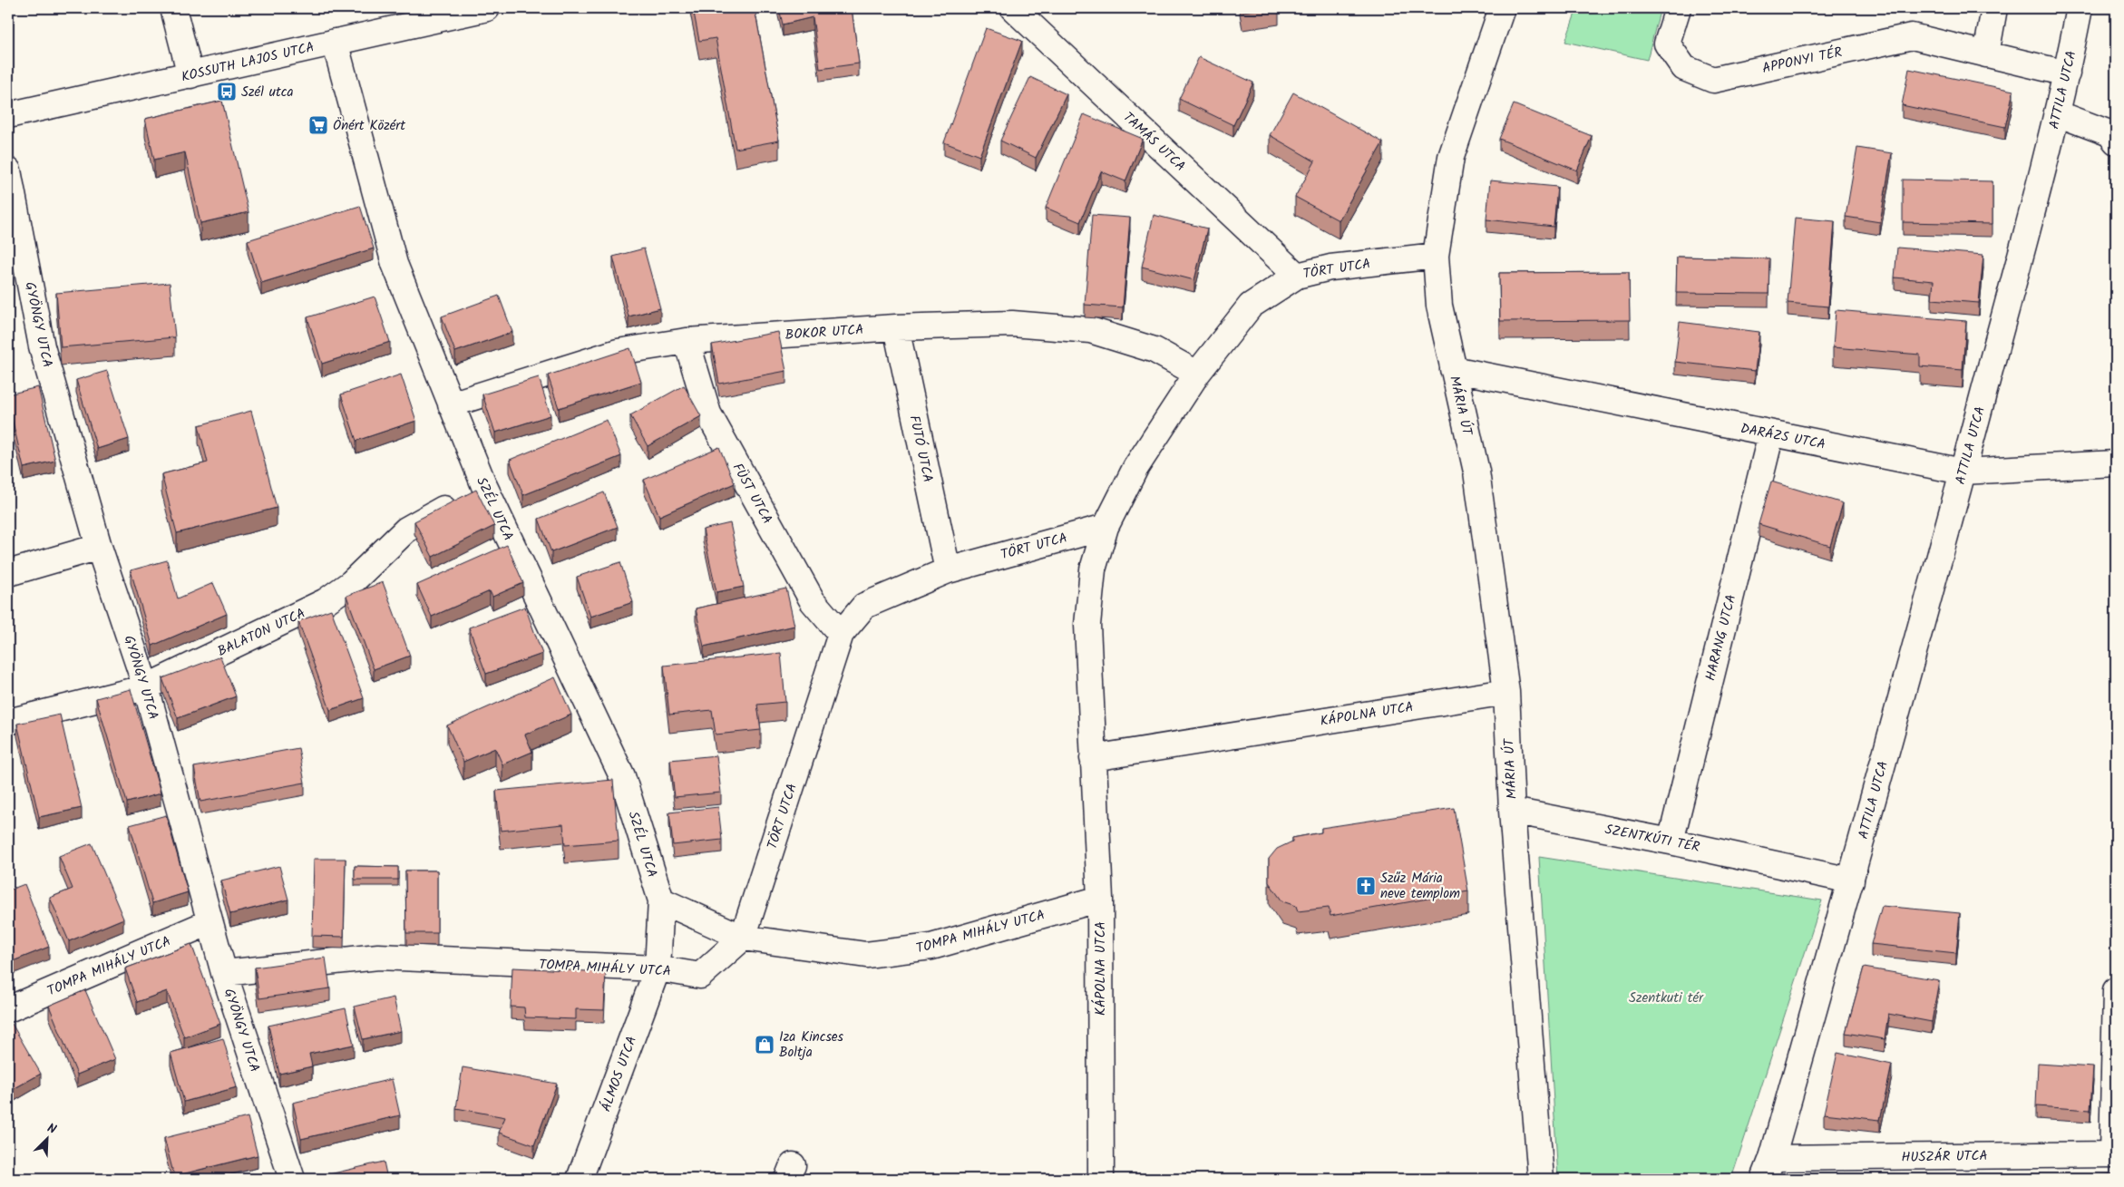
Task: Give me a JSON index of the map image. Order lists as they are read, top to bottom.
{
  "streets": {
    "street": [
      "APPONYI TÉR",
      "KOSSUTH LAJOS UTCA",
      "ATTILA UTCA",
      "TAMÁS UTCA",
      "TÖRT UTCA",
      "GYÖNGY UTCA",
      "BOKOR UTCA",
      "MÁRIA ÚT",
      "DARÁZS UTCA",
      "FUTÓ UTCA",
      "FÜST UTCA",
      "SZÉL UTCA",
      "BALATON UTCA",
      "HARANG UTCA",
      "KÁPOLNA UTCA",
      "SZENTKÚTI TÉR",
      "TOMPA MIHÁLY UTCA",
      "ÁLMOS UTCA",
      "HUSZÁR UTCA"
    ]
  },
  "crossings": [
    ["APPONYI TÉR", "ATTILA UTCA"],
    ["KOSSUTH LAJOS UTCA", "SZÉL UTCA"],
    ["ATTILA UTCA", "DARÁZS UTCA"],
    ["ATTILA UTCA", "SZENTKÚTI TÉR"],
    ["TAMÁS UTCA", "TÖRT UTCA"],
    ["TÖRT UTCA", "BOKOR UTCA"],
    ["TÖRT UTCA", "MÁRIA ÚT"],
    ["TÖRT UTCA", "FUTÓ UTCA"],
    ["TÖRT UTCA", "FÜST UTCA"],
    ["TÖRT UTCA", "KÁPOLNA UTCA"],
    ["TÖRT UTCA", "TOMPA MIHÁLY UTCA"],
    ["GYÖNGY UTCA", "BALATON UTCA"],
    ["GYÖNGY UTCA", "TOMPA MIHÁLY UTCA"],
    ["BOKOR UTCA", "FUTÓ UTCA"],
    ["BOKOR UTCA", "FÜST UTCA"],
    ["BOKOR UTCA", "SZÉL UTCA"],
    ["MÁRIA ÚT", "DARÁZS UTCA"],
    ["MÁRIA ÚT", "KÁPOLNA UTCA"],
    ["MÁRIA ÚT", "SZENTKÚTI TÉR"],
    ["DARÁZS UTCA", "HARANG UTCA"],
    ["SZÉL UTCA", "BALATON UTCA"],
    ["SZÉL UTCA", "TOMPA MIHÁLY UTCA"],
    ["SZÉL UTCA", "ÁLMOS UTCA"],
    ["HARANG UTCA", "SZENTKÚTI TÉR"],
    ["KÁPOLNA UTCA", "TOMPA MIHÁLY UTCA"],
    ["TOMPA MIHÁLY UTCA", "ÁLMOS UTCA"]
  ],
  "parks": ["Szentkuti tér"],
  "places": {
    "bus stop": ["Szél utca"],
    "supermarket": ["Önért Közért"],
    "church": ["Szűz Mária neve templom"],
    "shop": ["Iza Kincses Boltja"]
  },
  "north": "top right"
}
